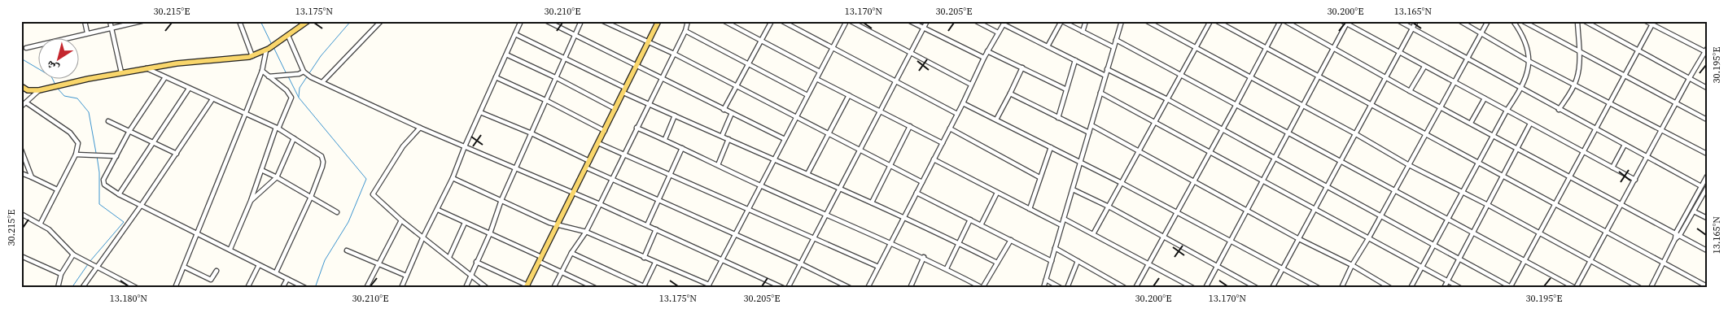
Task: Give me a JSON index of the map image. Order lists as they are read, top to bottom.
{
  "north": "bottom left",
  "coordinates": [
    "30.215°E",
    "13.175°N",
    "30.210°E",
    "13.170°N",
    "30.205°E",
    "30.200°E",
    "13.165°N",
    "30.195°E",
    "13.180°N"
  ]
}
